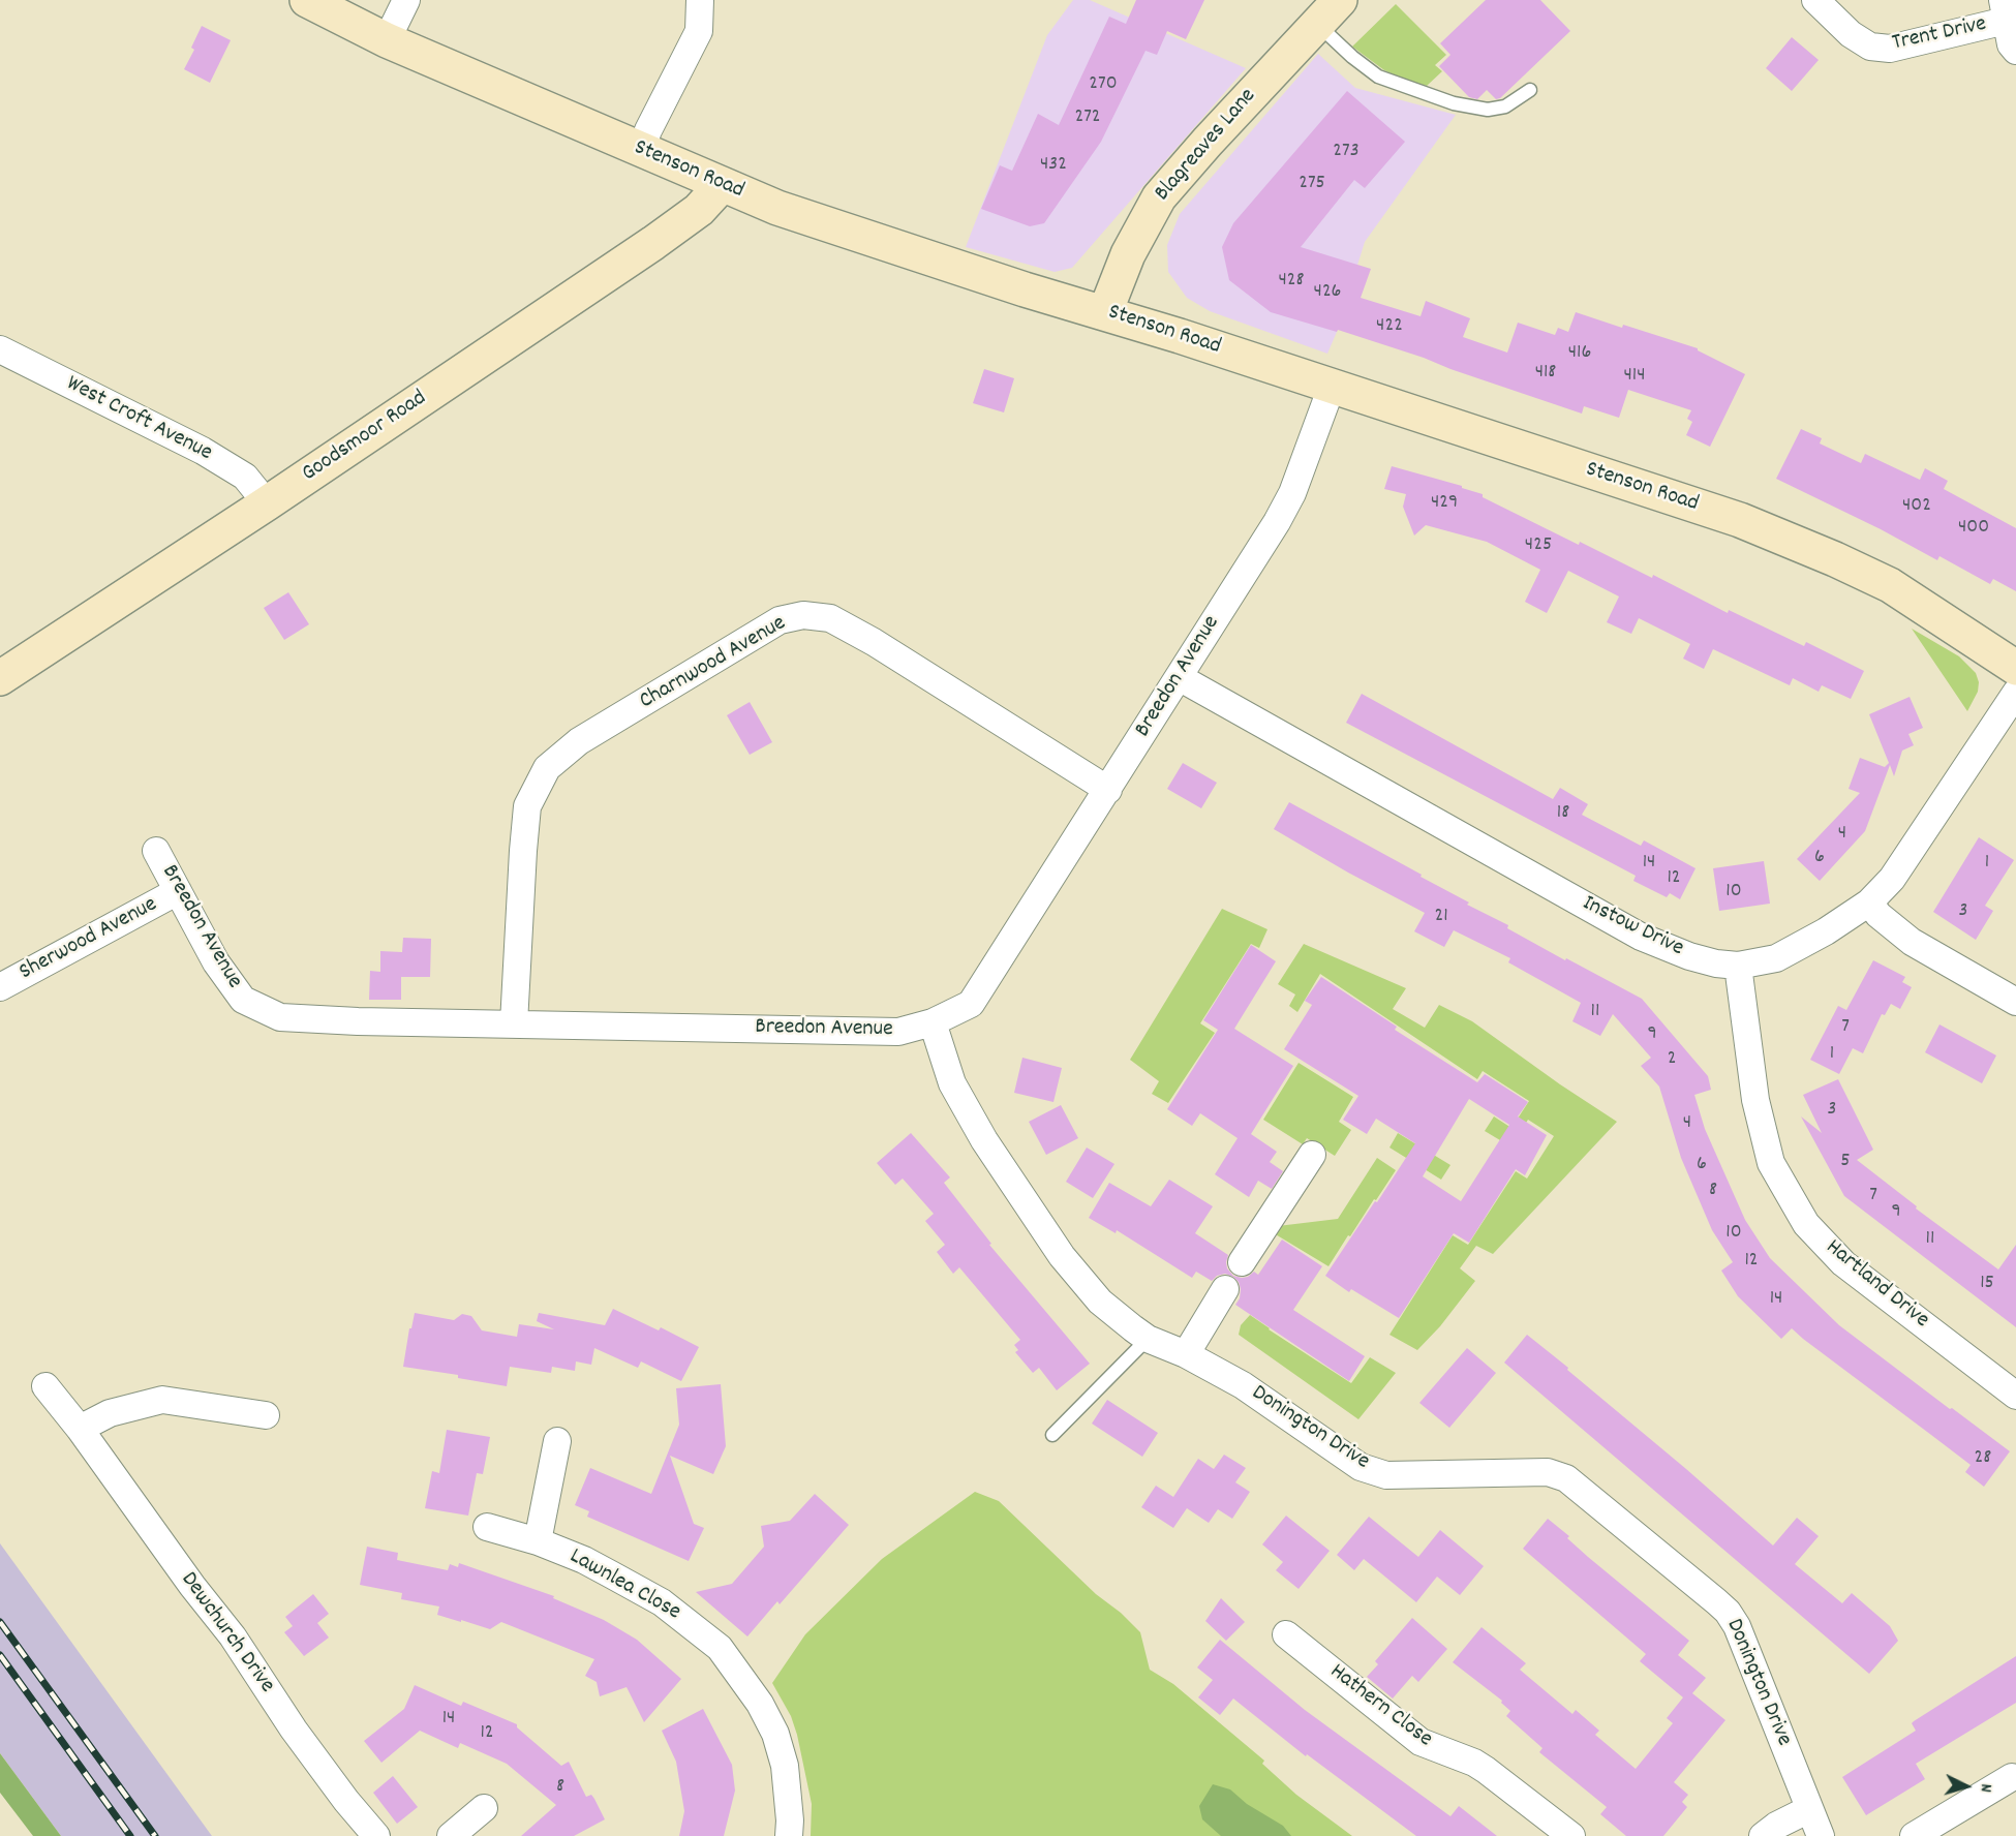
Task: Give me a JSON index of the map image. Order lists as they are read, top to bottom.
{
  "streets": {
    "street": [
      "Trent Drive",
      "Blagreaves Lane",
      "Stenson Road",
      "West Croft Avenue",
      "Goodsmoor Road",
      "Charnwood Avenue",
      "Breedon Avenue",
      "Instow Drive",
      "Sherwood Avenue",
      "Hartland Drive",
      "Donington Drive",
      "Lawnlea Close",
      "Dewchurch Drive",
      "Hathern Close"
    ]
  },
  "crossings": [
    ["Blagreaves Lane", "Stenson Road"],
    ["Stenson Road", "Goodsmoor Road"],
    ["Stenson Road", "Breedon Avenue"],
    ["West Croft Avenue", "Goodsmoor Road"],
    ["Charnwood Avenue", "Breedon Avenue"],
    ["Breedon Avenue", "Instow Drive"],
    ["Breedon Avenue", "Sherwood Avenue"],
    ["Breedon Avenue", "Donington Drive"],
    ["Instow Drive", "Hartland Drive"]
  ],
  "house_numbers": [
    "270",
    "272",
    "273",
    "432",
    "275",
    "428",
    "426",
    "422",
    "416",
    "418",
    "414",
    "429",
    "402",
    "400",
    "425",
    "18",
    "4",
    "6",
    "14",
    "1",
    "12",
    "10",
    "3",
    "21",
    "11",
    "7",
    "9",
    "1",
    "2",
    "3",
    "4",
    "5",
    "6",
    "8",
    "7",
    "9",
    "10",
    "11",
    "12",
    "15",
    "14",
    "28",
    "14",
    "12",
    "8"
  ],
  "north": "right"
}
